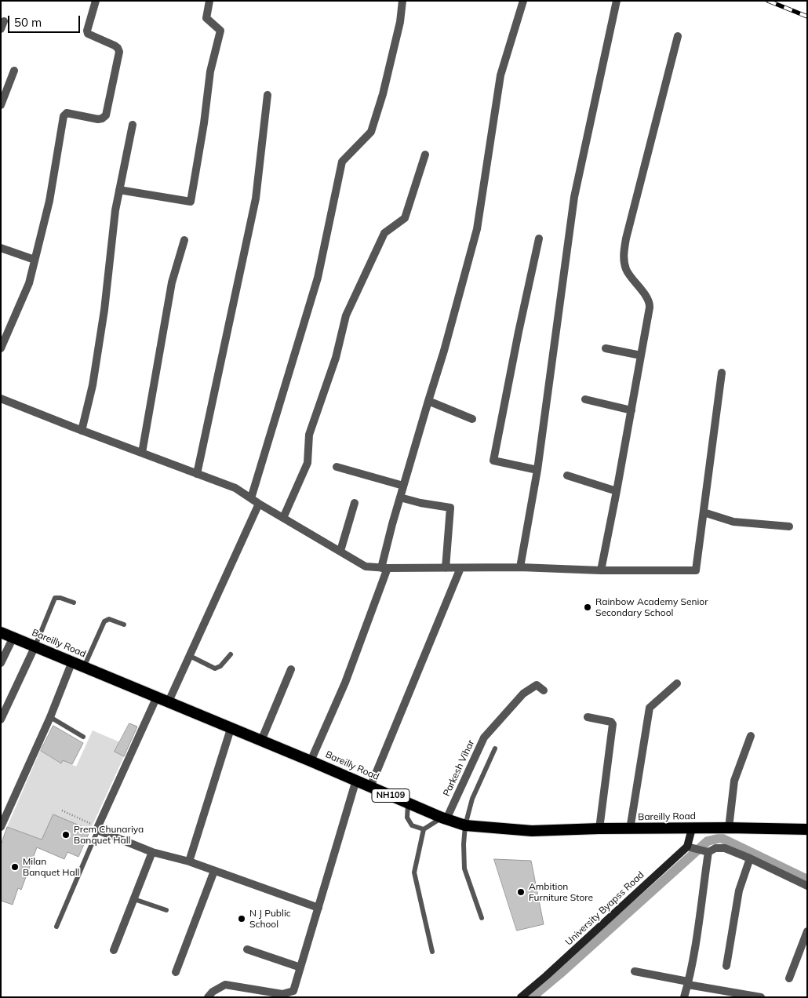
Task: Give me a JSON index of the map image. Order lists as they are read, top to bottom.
{
  "streets": {
    "highway": ["Bareilly Road", "NH109"],
    "main road": ["University Byapss Road"],
    "street": ["Parkesh Vihar"]
  },
  "crossings": [
    ["Bareilly Road", "Parkesh Vihar"]
  ],
  "places": [
    "Rainbow Academy Senior Secondary School",
    "Prem Chunariya Banquet Hall",
    "Milan Banquet Hall",
    "Ambition Furniture Store",
    "N J Public School"
  ],
  "scale_bar": "50 m"
}
